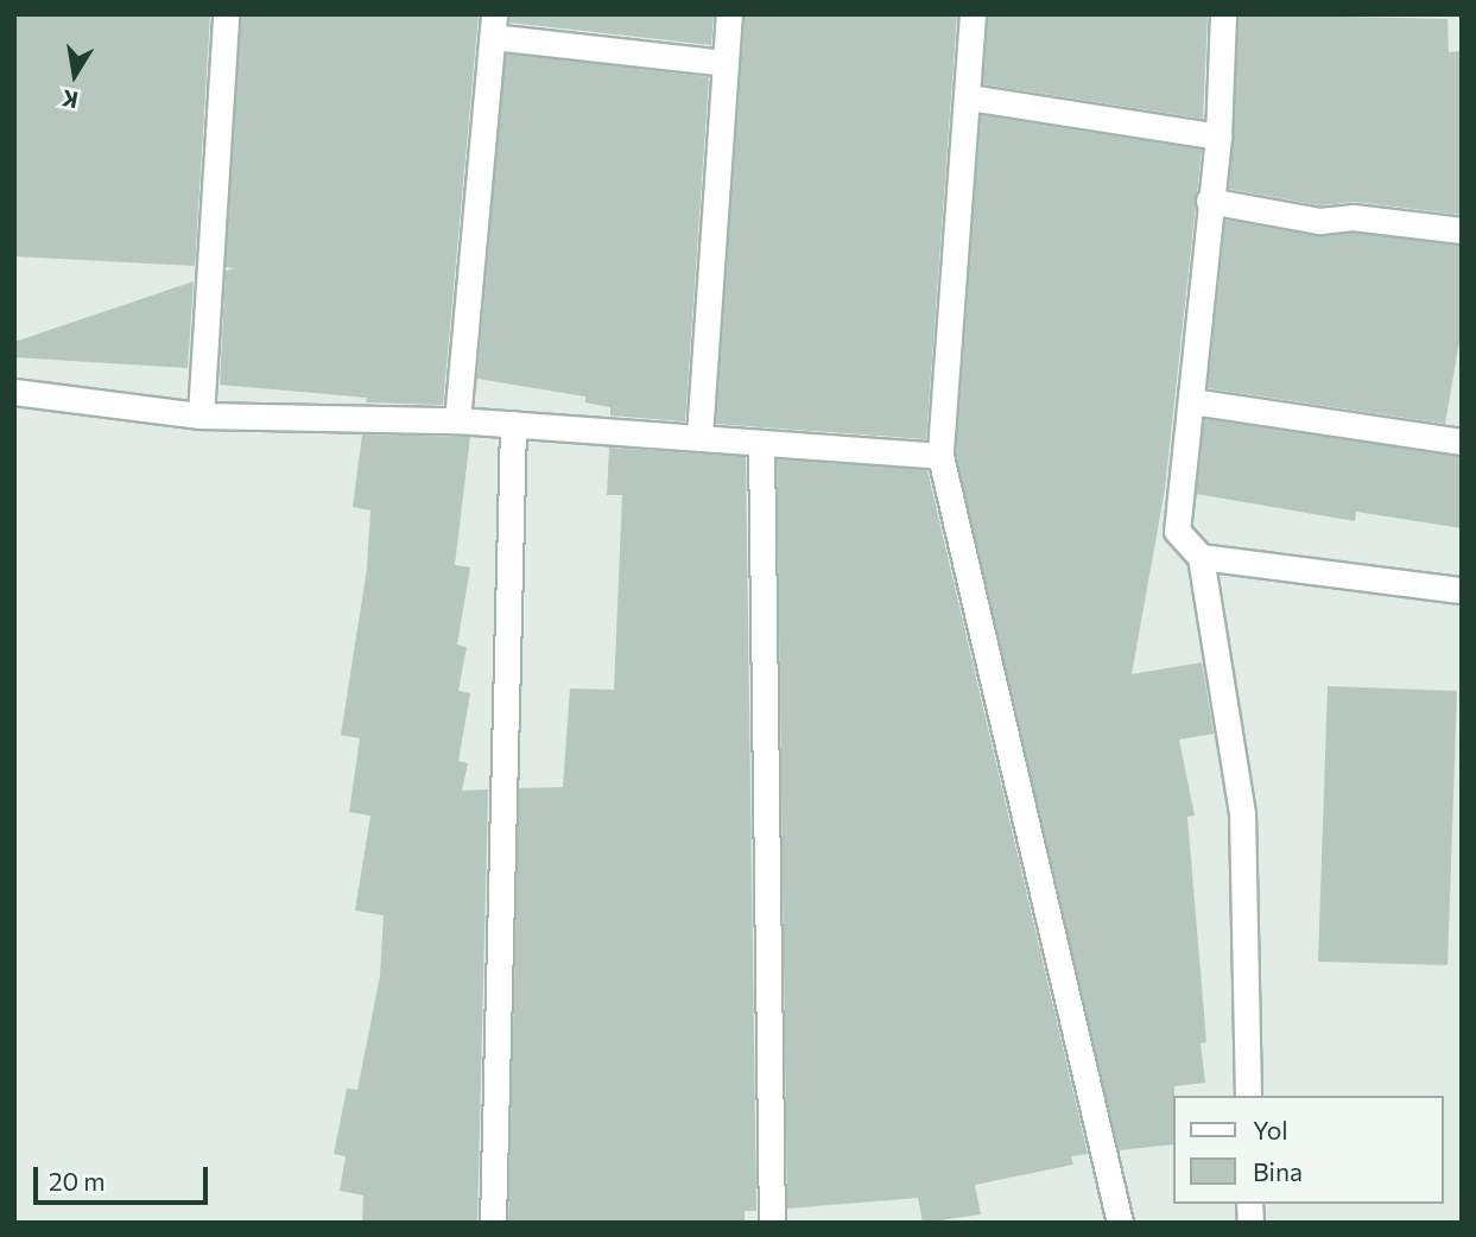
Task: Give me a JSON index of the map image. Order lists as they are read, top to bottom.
{
  "legend": ["Yol", "Bina"],
  "scale_bar": "20 m",
  "north": "bottom"
}
